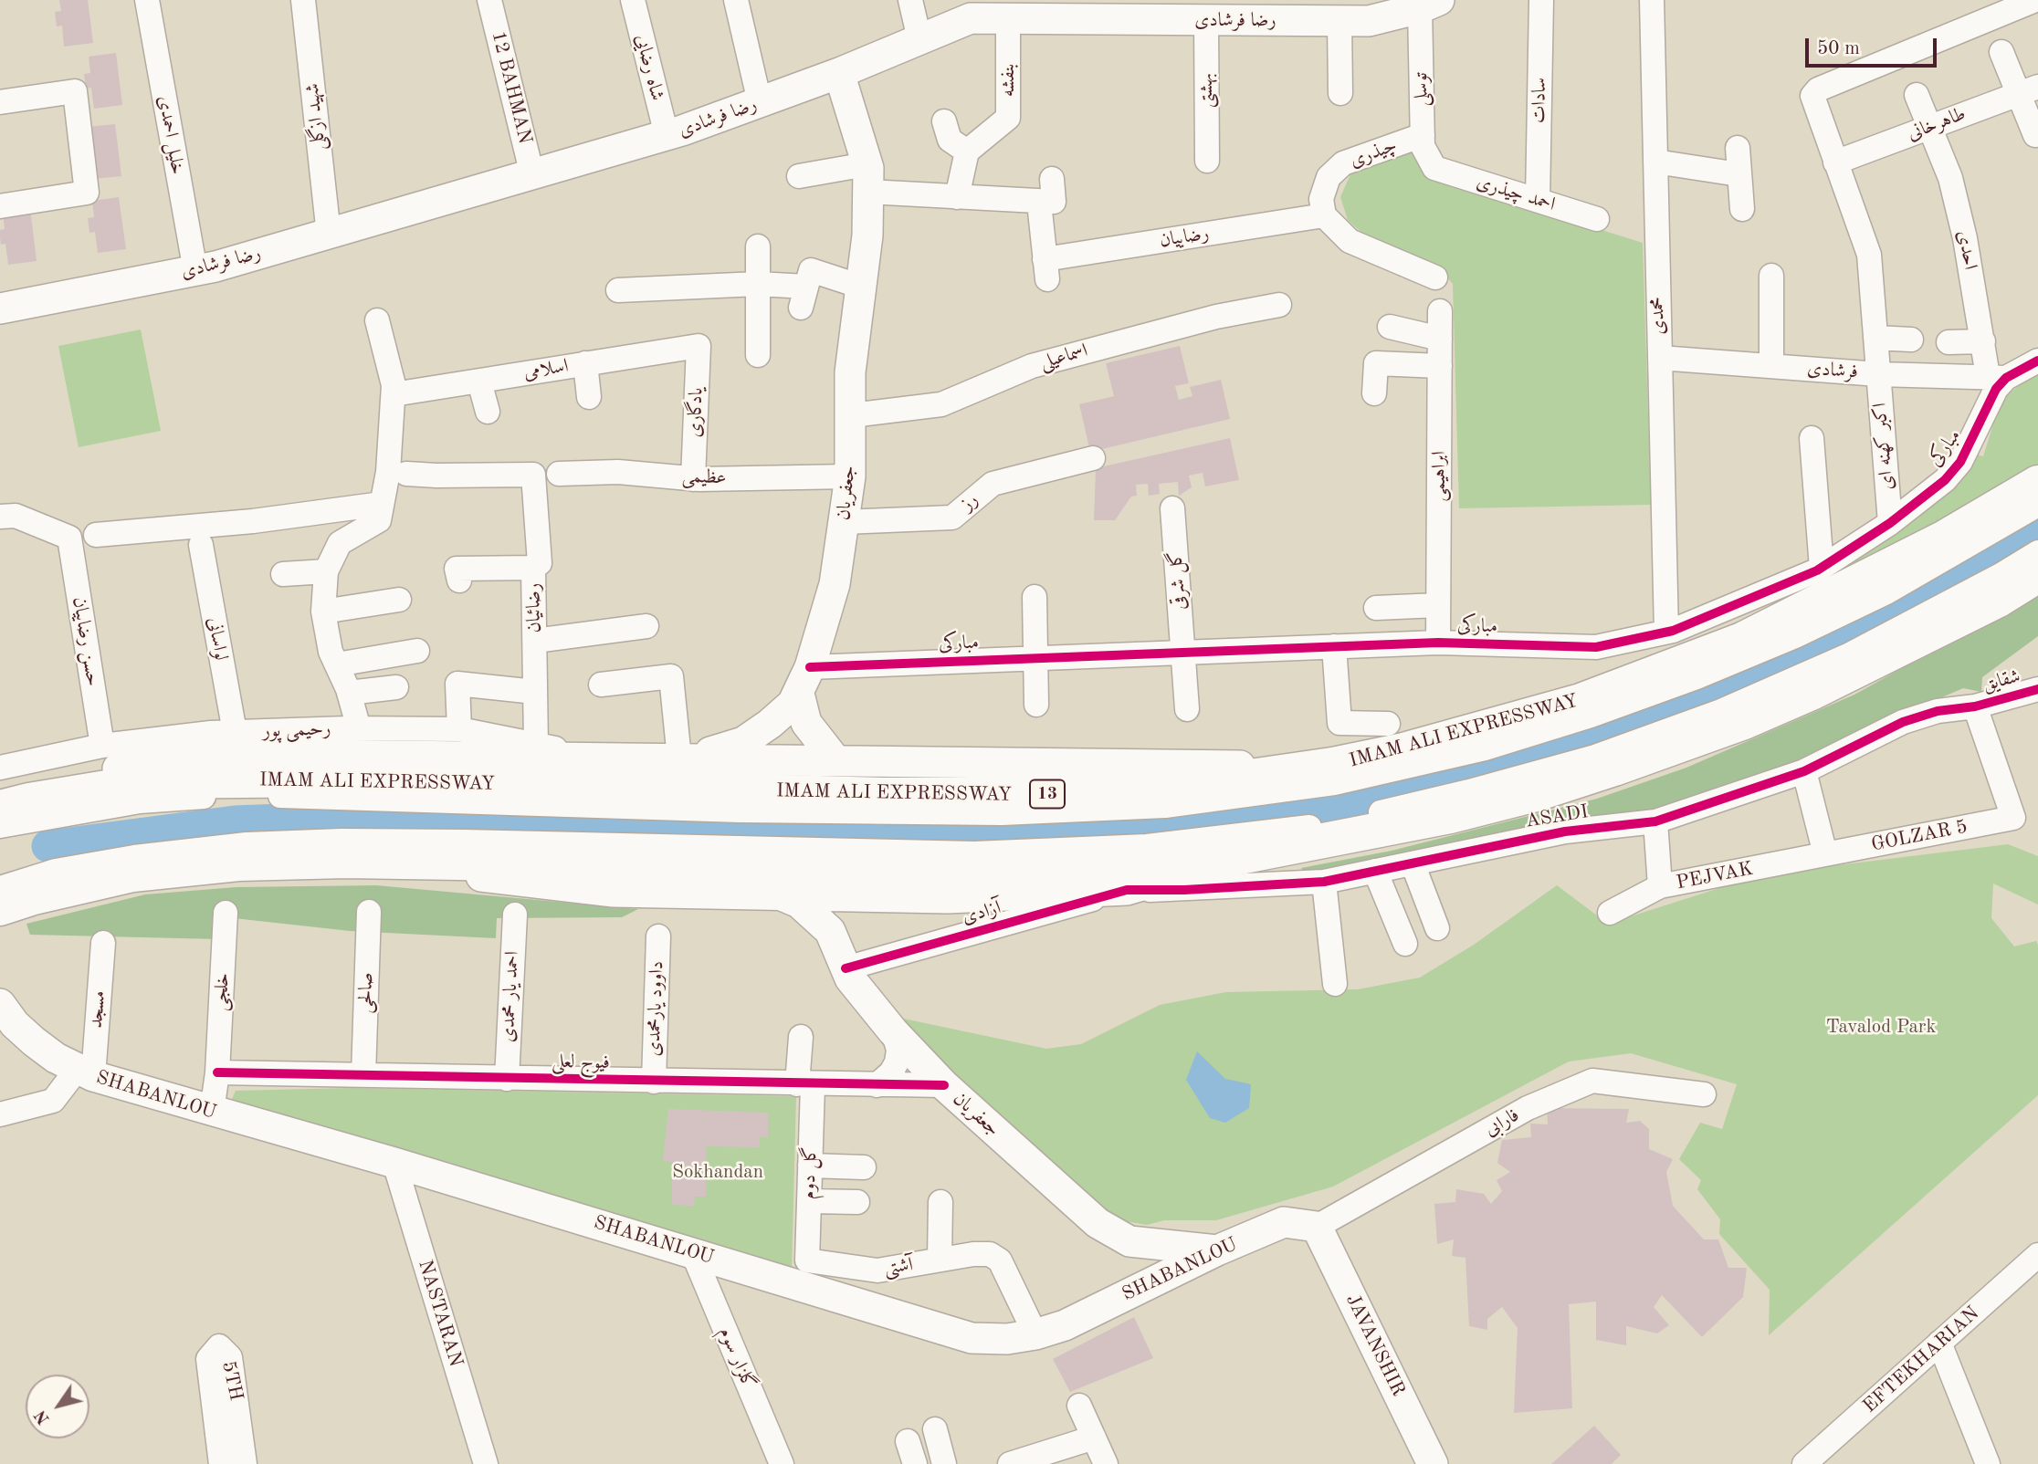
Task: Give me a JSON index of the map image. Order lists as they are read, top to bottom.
{
  "streets": {
    "highway": ["IMAM ALI EXPRESSWAY", "13"],
    "main road": [
      "رضا فرشادی",
      "جعفریان",
      "SHABANLOU",
      "JAVANSHIR"
    ],
    "street": [
      "شاه رضایی",
      "بنفشه",
      "12 BAHMAN",
      "توسلی",
      "بهشتی",
      "سادات",
      "شهید ازگلی",
      "طاهرخانی",
      "خلیل احمدی",
      "چیذری",
      "احمد چیذری",
      "رضاییان",
      "احدی",
      "محمدی",
      "اسماعیلی",
      "اسلامی",
      "فرشادی",
      "یادگاری",
      "اکبر کهنه ای",
      "مبارکی",
      "ابراهیمی",
      "عظیمی",
      "رز",
      "گل شرقی",
      "رضائیان",
      "لواسانی",
      "حسن رضاییان",
      "شقایق",
      "رحیمی پور",
      "ASADI",
      "GOLZAR 5",
      "PEJVAK",
      "آزادی",
      "خلجی",
      "صالحی",
      "احمد یار محمدی",
      "داوود یارمحمدی",
      "مسجد",
      "فیوج لعلی",
      "فارابی",
      "گل دوم",
      "آشتی",
      "NASTARAN",
      "گلزار سوم",
      "EFTEKHARIAN",
      "5TH"
    ]
  },
  "crossings": [
    ["رضا فرشادی", "شاه رضایی"],
    ["رضا فرشادی", "بنفشه"],
    ["رضا فرشادی", "12 BAHMAN"],
    ["رضا فرشادی", "توسلی"],
    ["رضا فرشادی", "بهشتی"],
    ["رضا فرشادی", "شهید ازگلی"],
    ["رضا فرشادی", "خلیل احمدی"],
    ["رضا فرشادی", "جعفریان"],
    ["توسلی", "چیذری"],
    ["توسلی", "احمد چیذری"],
    ["سادات", "احمد چیذری"],
    ["طاهرخانی", "احدی"],
    ["طاهرخانی", "اکبر کهنه ای"],
    ["چیذری", "رضاییان"],
    ["احدی", "فرشادی"],
    ["احدی", "مبارکی"],
    ["محمدی", "فرشادی"],
    ["محمدی", "مبارکی"],
    ["اسماعیلی", "جعفریان"],
    ["اسلامی", "یادگاری"],
    ["فرشادی", "اکبر کهنه ای"],
    ["فرشادی", "مبارکی"],
    ["یادگاری", "عظیمی"],
    ["اکبر کهنه ای", "مبارکی"],
    ["مبارکی", "ابراهیمی"],
    ["مبارکی", "جعفریان"],
    ["مبارکی", "گل شرقی"],
    ["عظیمی", "جعفریان"],
    ["جعفریان", "رز"],
    ["جعفریان", "آزادی"],
    ["جعفریان", "فیوج لعلی"],
    ["رضائیان", "رحیمی پور"],
    ["لواسانی", "رحیمی پور"],
    ["حسن رضاییان", "رحیمی پور"],
    ["شقایق", "ASADI"],
    ["شقایق", "GOLZAR 5"],
    ["ASADI", "GOLZAR 5"],
    ["ASADI", "آزادی"],
    ["GOLZAR 5", "PEJVAK"],
    ["خلجی", "فیوج لعلی"],
    ["صالحی", "فیوج لعلی"],
    ["احمد یار محمدی", "فیوج لعلی"],
    ["داوود یارمحمدی", "فیوج لعلی"],
    ["مسجد", "SHABANLOU"],
    ["فیوج لعلی", "گل دوم"],
    ["SHABANLOU", "فارابی"],
    ["SHABANLOU", "آشتی"],
    ["SHABANLOU", "NASTARAN"],
    ["SHABANLOU", "JAVANSHIR"],
    ["SHABANLOU", "گلزار سوم"],
    ["فارابی", "JAVANSHIR"],
    ["گل دوم", "آشتی"]
  ],
  "parks": ["Tavalod Park", "Sokhandan"],
  "scale_bar": "50 m",
  "north": "bottom left"
}
